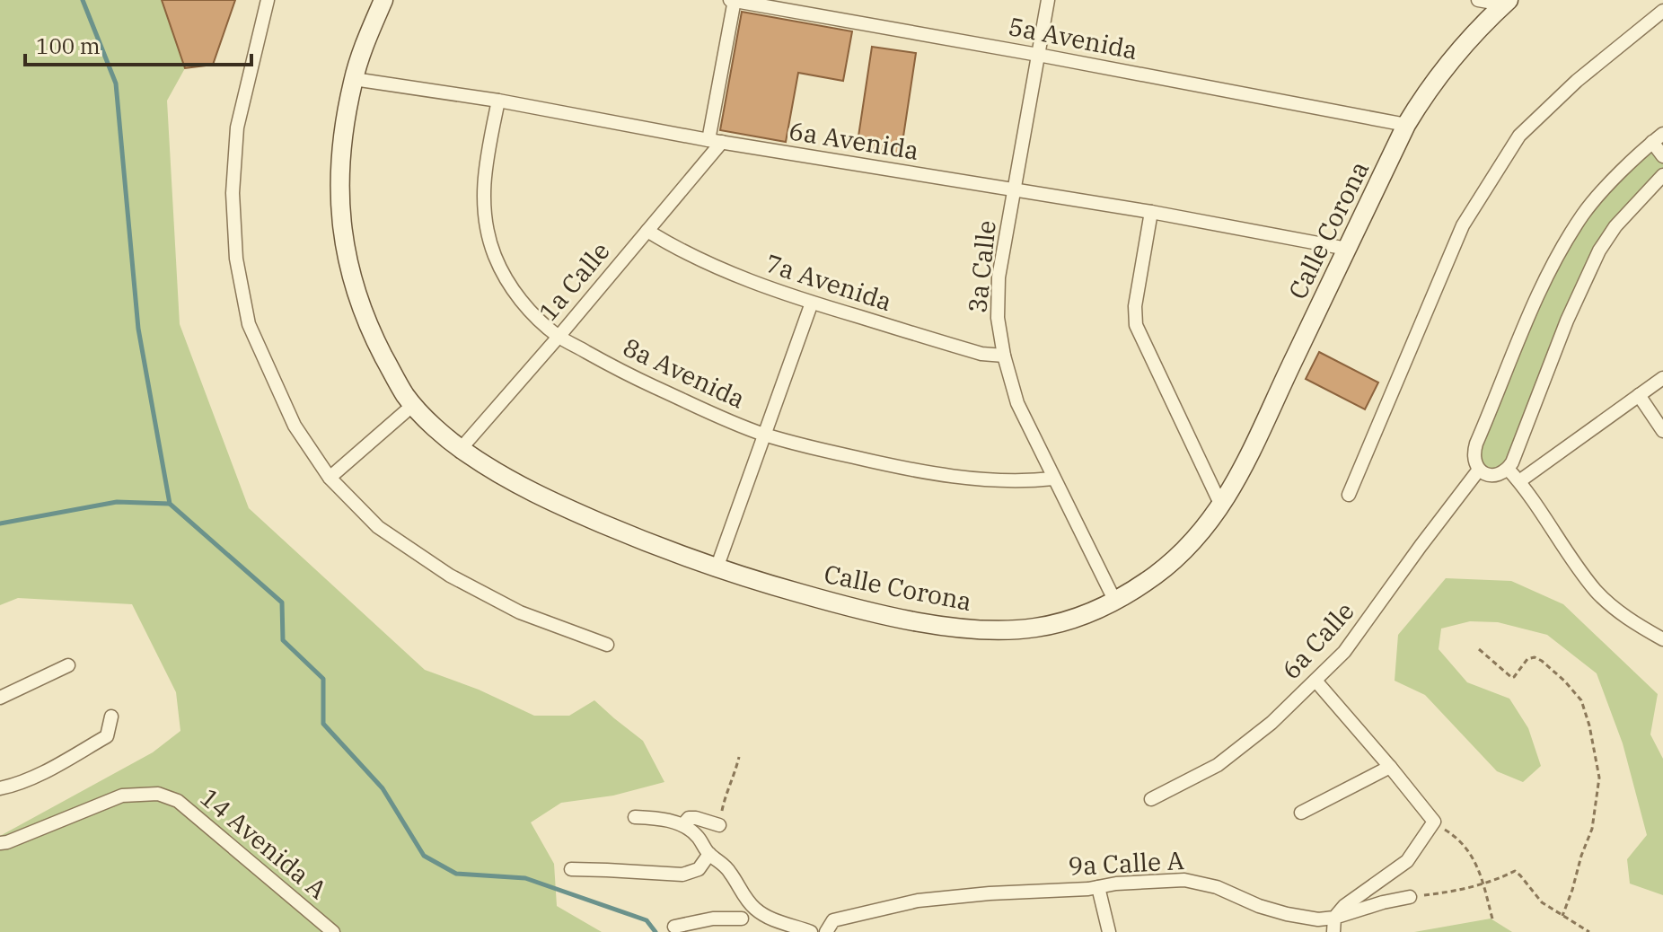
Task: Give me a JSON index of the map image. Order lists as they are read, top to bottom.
{
  "streets": {
    "street": [
      "5a Avenida",
      "6a Avenida",
      "Calle Corona",
      "3a Calle",
      "1a Calle",
      "7a Avenida",
      "8a Avenida",
      "6a Calle",
      "14 Avenida A",
      "9a Calle A"
    ]
  },
  "crossings": [
    ["5a Avenida", "Calle Corona"],
    ["5a Avenida", "3a Calle"],
    ["5a Avenida", "1a Calle"],
    ["6a Avenida", "Calle Corona"],
    ["6a Avenida", "3a Calle"],
    ["6a Avenida", "1a Calle"],
    ["6a Avenida", "8a Avenida"],
    ["Calle Corona", "3a Calle"],
    ["Calle Corona", "1a Calle"],
    ["3a Calle", "7a Avenida"],
    ["3a Calle", "8a Avenida"],
    ["1a Calle", "7a Avenida"],
    ["1a Calle", "8a Avenida"]
  ],
  "scale_bar": "100 m"
}
